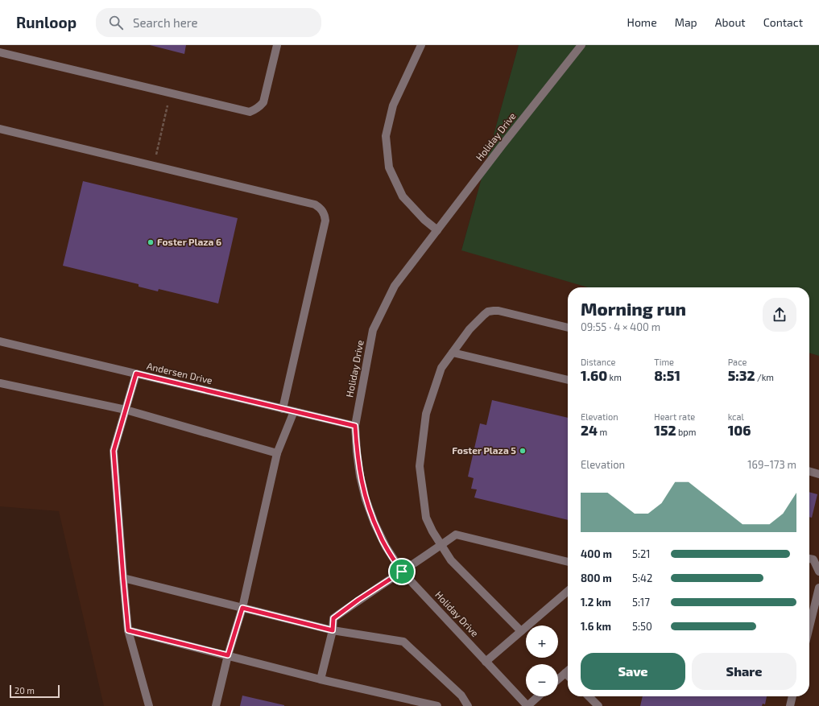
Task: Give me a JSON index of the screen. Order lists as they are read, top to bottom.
{
  "streets": {
    "street": ["Holiday Drive", "Andersen Drive"]
  },
  "crossings": [
    ["Holiday Drive", "Andersen Drive"]
  ],
  "places": ["Foster Plaza 6", "Foster Plaza 5"],
  "scale_bar": "20 m",
  "page": {
    "header": "Runloop",
    "search": "Search here",
    "nav": [
      "Home",
      "Map",
      "About",
      "Contact"
    ],
    "heading": ["Morning run", "09:55 · 4 × 400 m"],
    "stats": [
      ["Distance", "1.60 km"],
      ["Time", "8:51"],
      ["Pace", "5:32 /km"],
      ["Elevation", "24 m"],
      ["Heart rate", "152 bpm"],
      ["kcal", "106"]
    ],
    "chart": ["Elevation", "169–173 m"],
    "list": [
      {
        "name": "400 m",
        "note": "5:21"
      },
      {
        "name": "800 m",
        "note": "5:42"
      },
      {
        "name": "1.2 km",
        "note": "5:17"
      },
      {
        "name": "1.6 km",
        "note": "5:50"
      }
    ],
    "map_buttons": ["+", "−"],
    "buttons": ["Save", "Share"],
    "scale": "20 m"
  }
}
